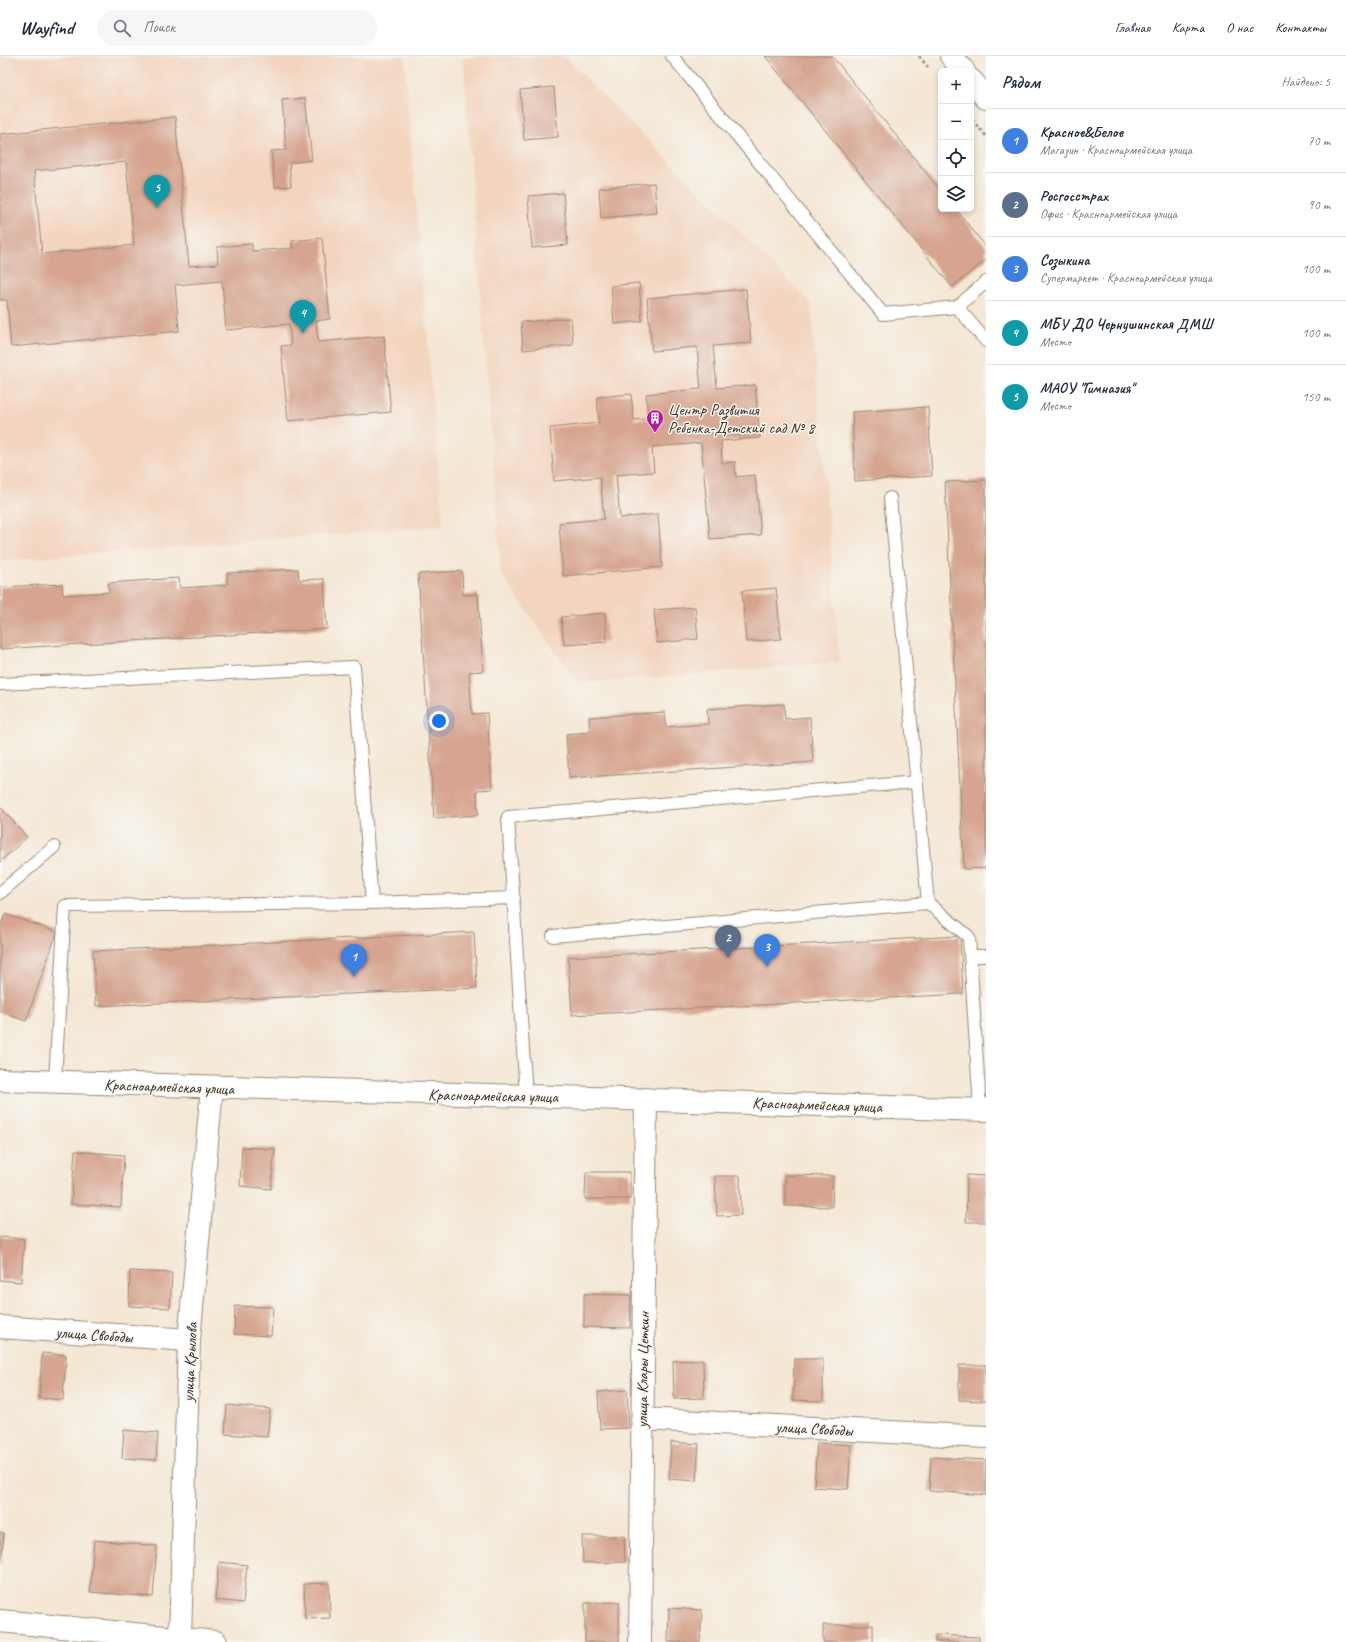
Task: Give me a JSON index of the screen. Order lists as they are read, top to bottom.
{
  "streets": {
    "street": [
      "Красноармейская улица",
      "улица Свободы",
      "улица Крылова",
      "улица Клары Цеткин"
    ]
  },
  "crossings": [
    ["Красноармейская улица", "улица Крылова"],
    ["Красноармейская улица", "улица Клары Цеткин"],
    ["улица Свободы", "улица Крылова"],
    ["улица Свободы", "улица Клары Цеткин"]
  ],
  "places": {
    "building": ["Центр Развития Ребенка-Детский сад № 8"]
  },
  "page": {
    "header": "Wayfind",
    "search": "Поиск",
    "nav": [
      "Главная",
      "Карта",
      "О нас",
      "Контакты"
    ],
    "heading": ["Рядом", "Найдено: 5"],
    "map_buttons": ["+", "−"],
    "list": [
      {
        "mark": "1",
        "name": "Красное&Белое",
        "note": "Магазин · Красноармейская улица",
        "value": "70 m"
      },
      {
        "mark": "2",
        "name": "Росгосстрах",
        "note": "Офис · Красноармейская улица",
        "value": "90 m"
      },
      {
        "mark": "3",
        "name": "Созыкина",
        "note": "Супермаркет · Красноармейская улица",
        "value": "100 m"
      },
      {
        "mark": "4",
        "name": "МБУ ДО Чернушинская ДМШ",
        "note": "Место",
        "value": "100 m"
      },
      {
        "mark": "5",
        "name": "МАОУ \"Гимназия\"",
        "note": "Место",
        "value": "150 m"
      }
    ],
    "pins": [
      "5",
      "4",
      "2",
      "3",
      "1"
    ]
  }
}
